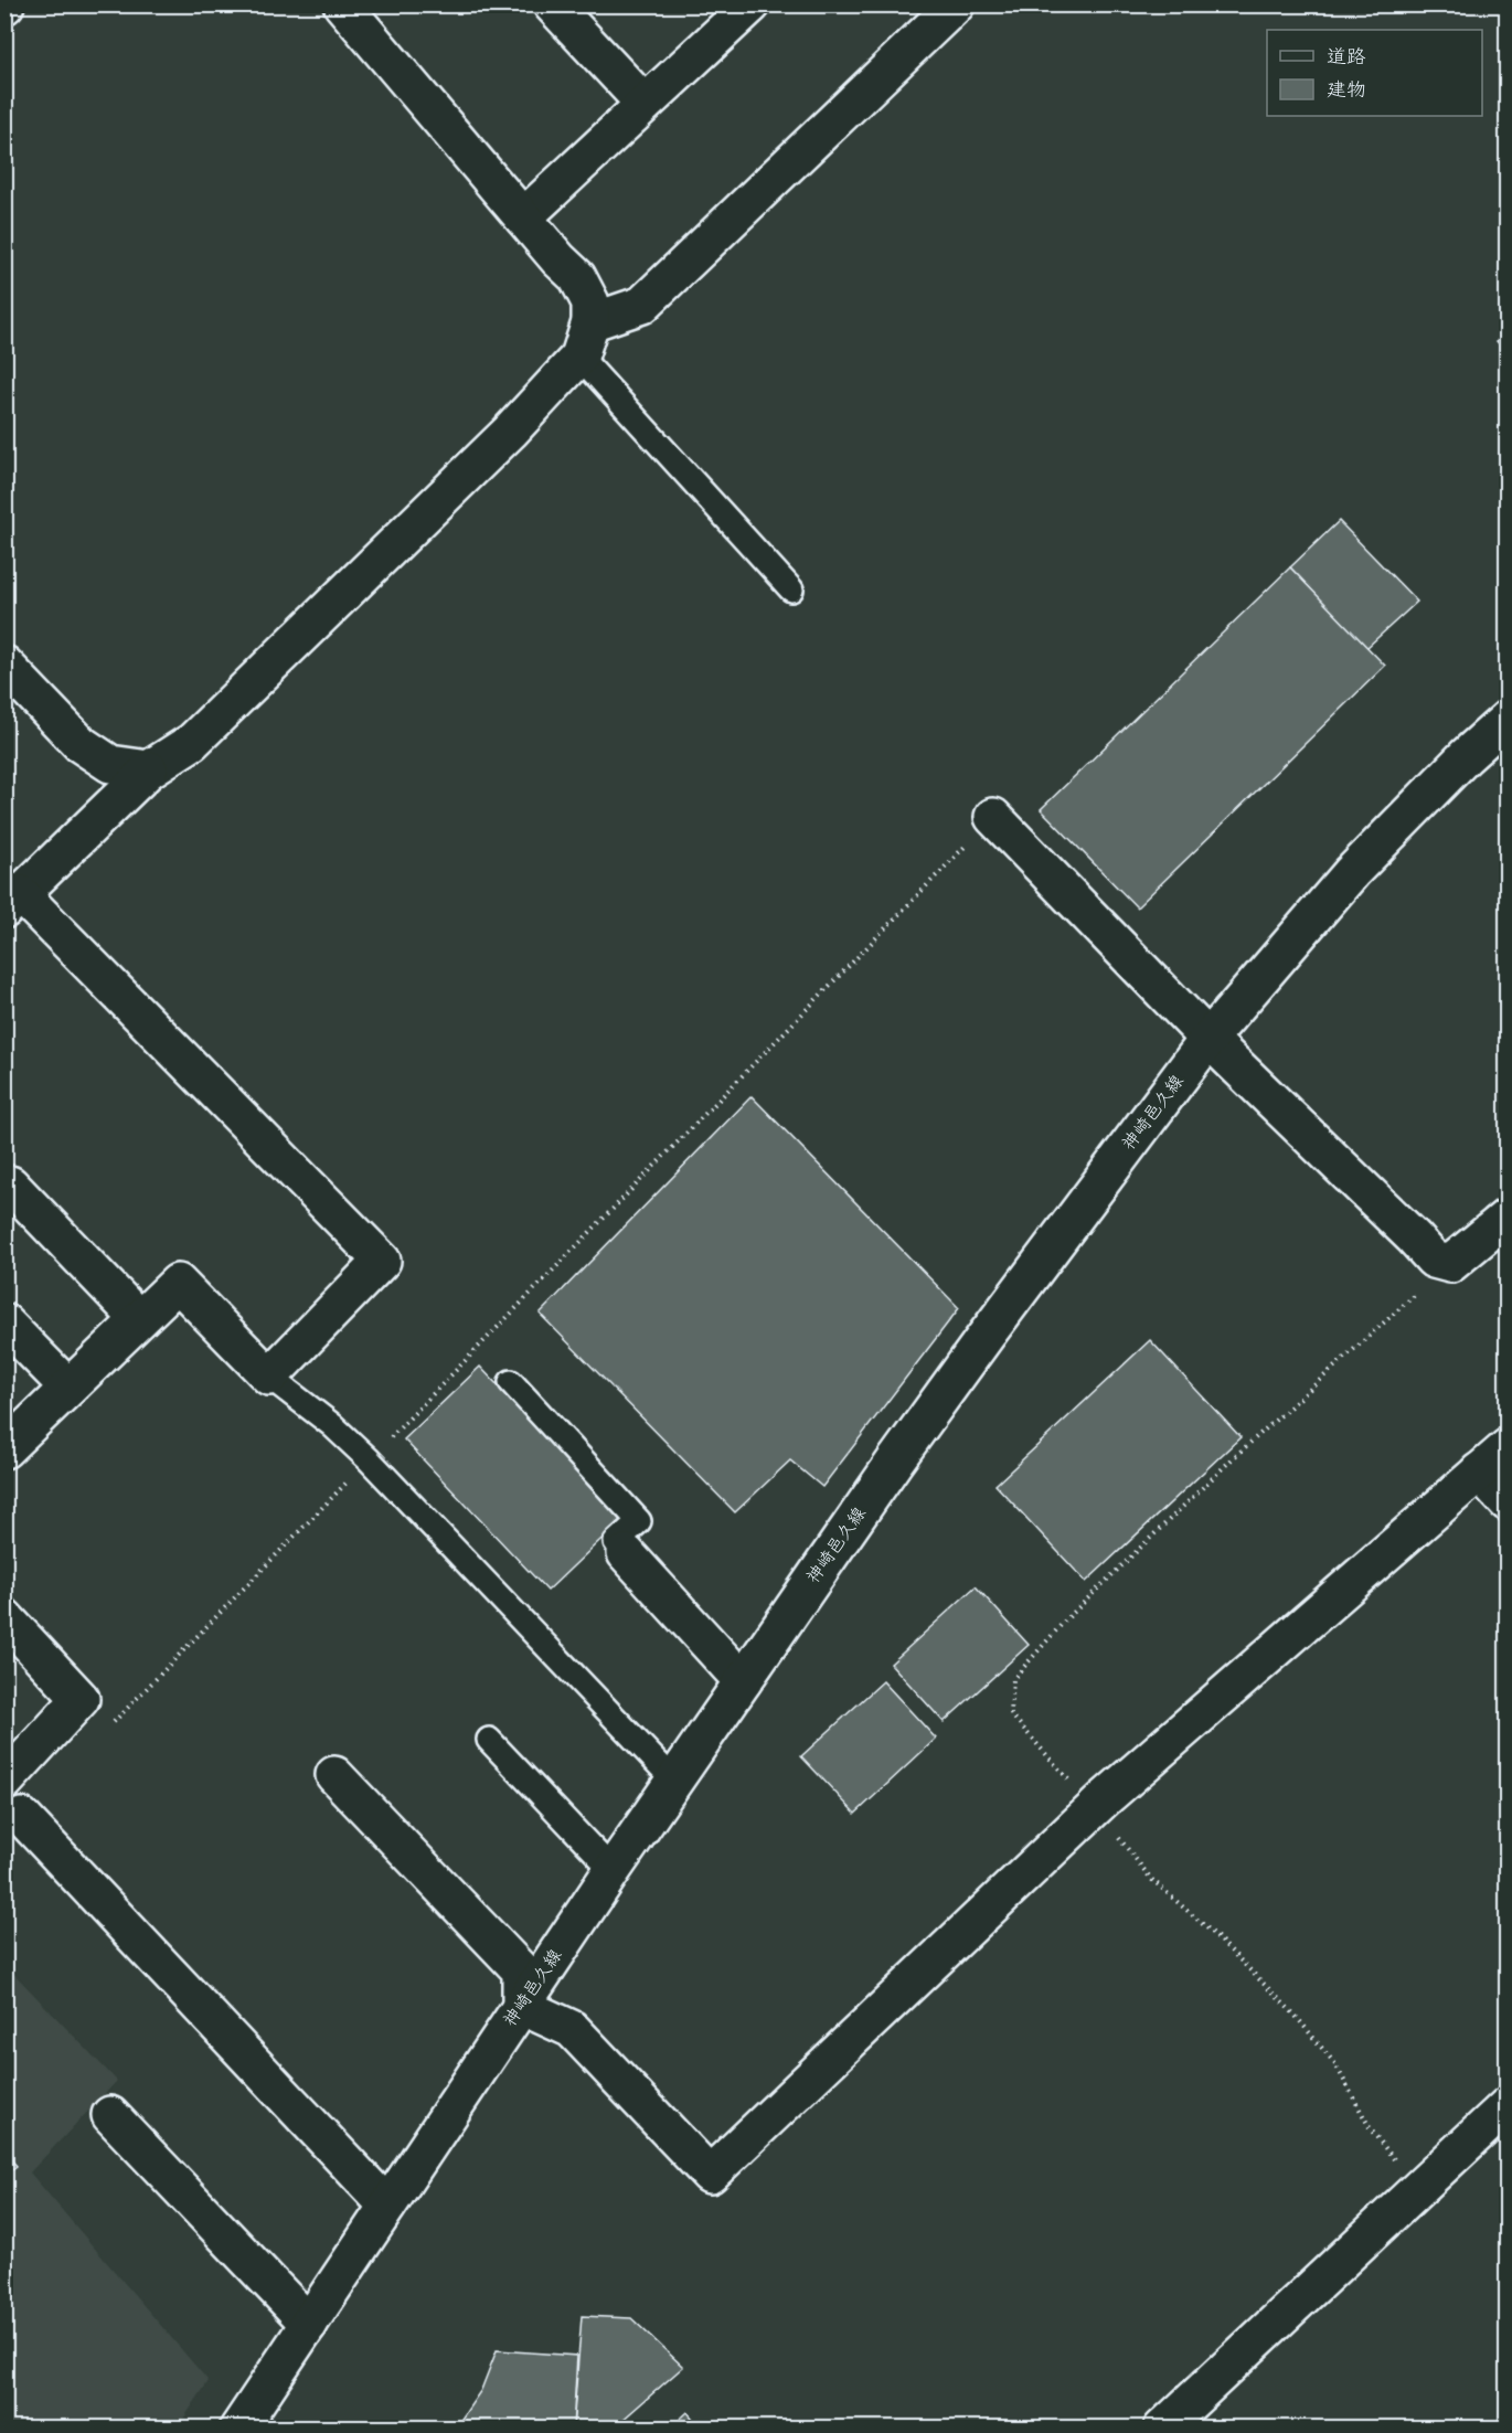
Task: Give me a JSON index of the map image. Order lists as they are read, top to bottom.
{
  "streets": {
    "street": ["神崎邑久線"]
  },
  "legend": ["道路", "建物"]
}
